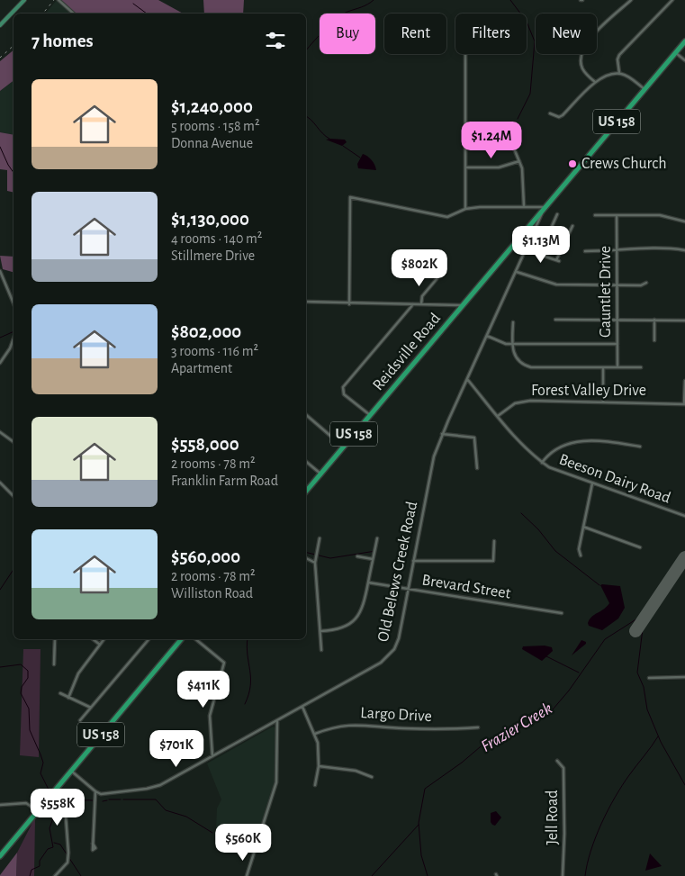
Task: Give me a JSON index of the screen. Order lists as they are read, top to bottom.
{
  "streets": {
    "highway": ["US 158", "Reidsville Road"],
    "street": [
      "Gauntlet Drive",
      "Forest Valley Drive",
      "Beeson Dairy Road",
      "Old Belews Creek Road",
      "Brevard Street",
      "Largo Drive",
      "Jell Road"
    ]
  },
  "crossings": [
    ["Reidsville Road", "Old Belews Creek Road"],
    ["Forest Valley Drive", "Beeson Dairy Road"],
    ["Beeson Dairy Road", "Old Belews Creek Road"],
    ["Old Belews Creek Road", "Brevard Street"]
  ],
  "water": ["Frazier Creek"],
  "places": ["Crews Church"],
  "page": {
    "chip": [
      "Buy",
      "Rent",
      "Filters",
      "New"
    ],
    "heading": "7 homes",
    "list": [
      {
        "name": "$1,240,000",
        "note": "5 rooms · 158 m² · Donna Avenue"
      },
      {
        "name": "$1,130,000",
        "note": "4 rooms · 140 m² · Stillmere Drive"
      },
      {
        "name": "$802,000",
        "note": "3 rooms · 116 m² · Apartment"
      },
      {
        "name": "$558,000",
        "note": "2 rooms · 78 m² · Franklin Farm Road"
      },
      {
        "name": "$560,000",
        "note": "2 rooms · 78 m² · Williston Road"
      }
    ],
    "price": [
      "$1.24M",
      "$1.13M",
      "$802K",
      "$411K",
      "$701K",
      "$558K",
      "$560K"
    ]
  }
}
